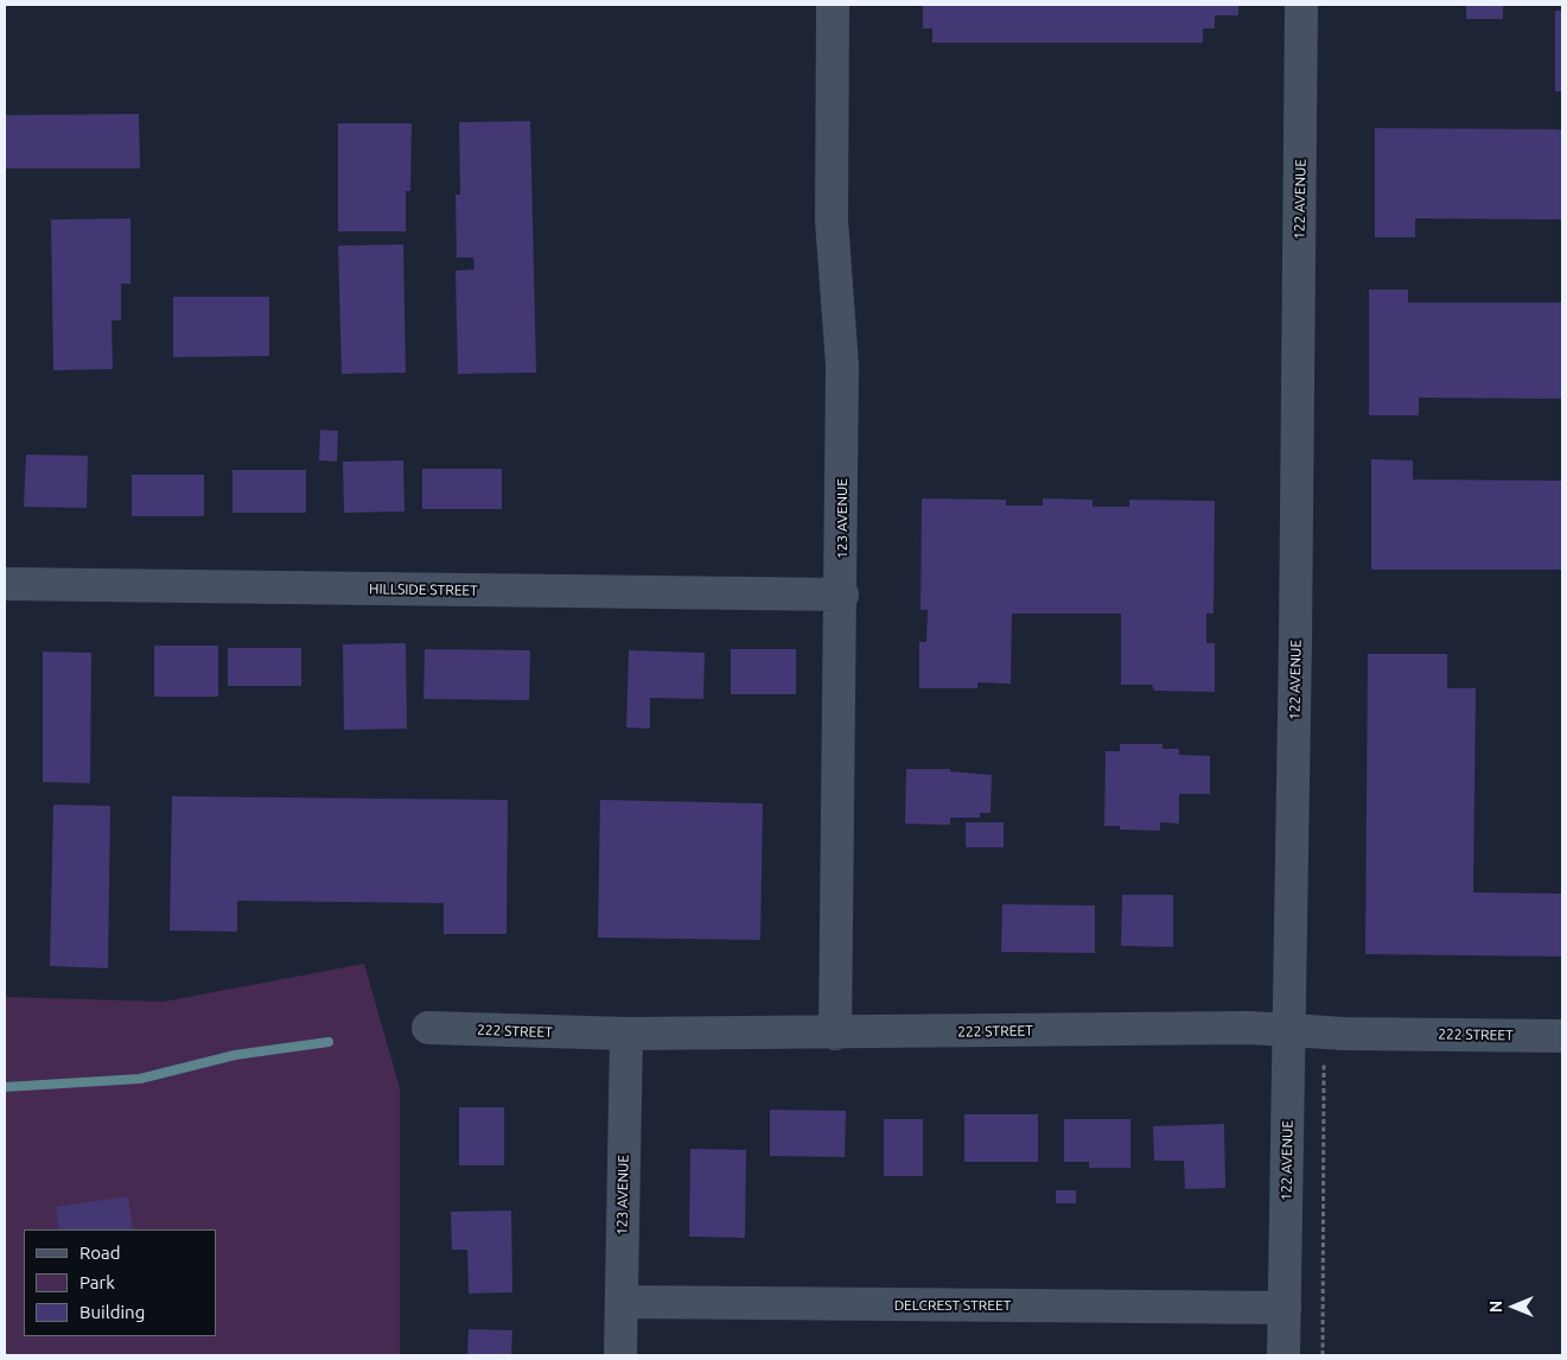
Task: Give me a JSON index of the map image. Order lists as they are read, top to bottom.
{
  "streets": {
    "street": [
      "122 AVENUE",
      "123 AVENUE",
      "HILLSIDE STREET",
      "222 STREET",
      "DELCREST STREET"
    ]
  },
  "crossings": [
    ["122 AVENUE", "222 STREET"],
    ["122 AVENUE", "DELCREST STREET"],
    ["123 AVENUE", "HILLSIDE STREET"],
    ["123 AVENUE", "222 STREET"],
    ["123 AVENUE", "DELCREST STREET"]
  ],
  "legend": ["Road", "Park", "Building"],
  "north": "left"
}
